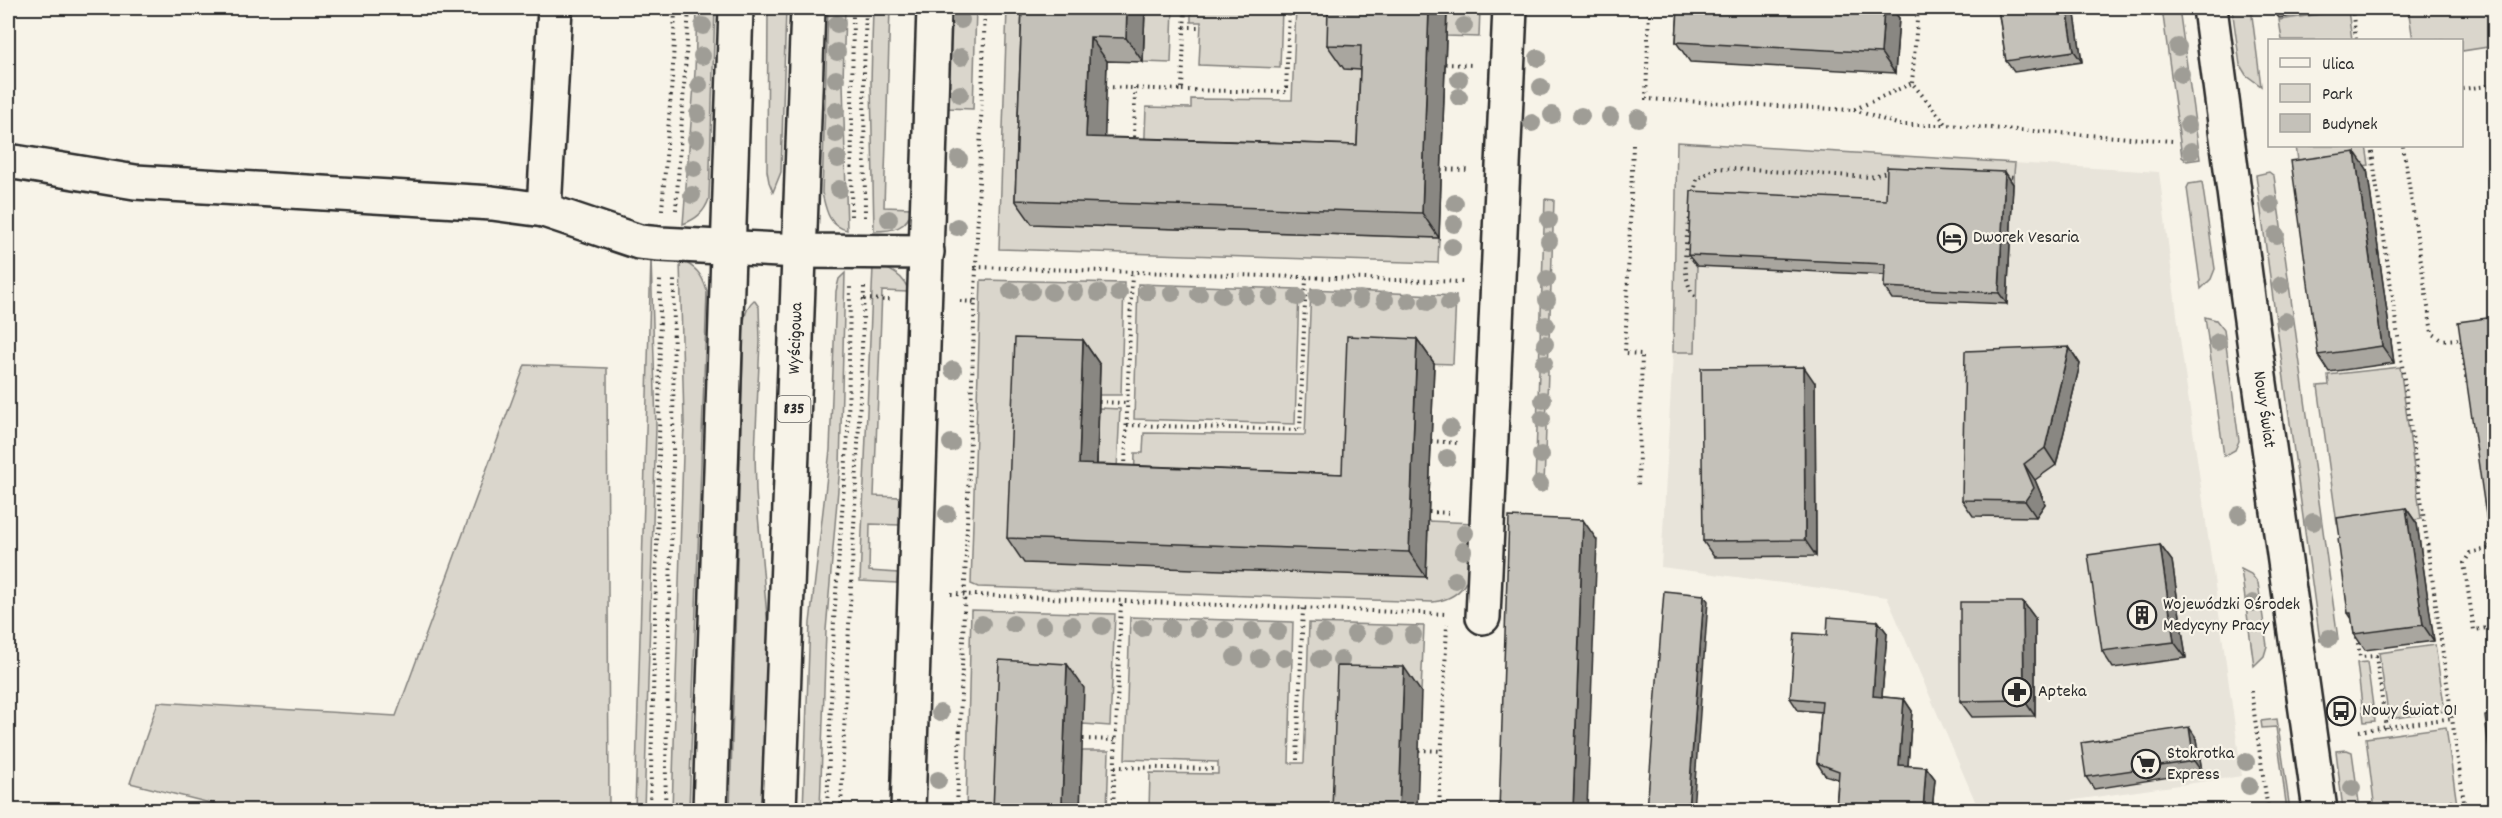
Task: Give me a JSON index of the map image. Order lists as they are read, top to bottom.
{
  "streets": {
    "main road": ["Wyścigowa", "835", "Nowy Świat"]
  },
  "places": {
    "hotel": ["Dworek Vesaria"],
    "building": ["Wojewódzki Ośrodek Medycyny Pracy"],
    "pharmacy": ["Apteka"],
    "bus stop": ["Nowy Świat 01"],
    "supermarket": ["Stokrotka Express"]
  },
  "legend": ["Ulica", "Park", "Budynek"]
}
